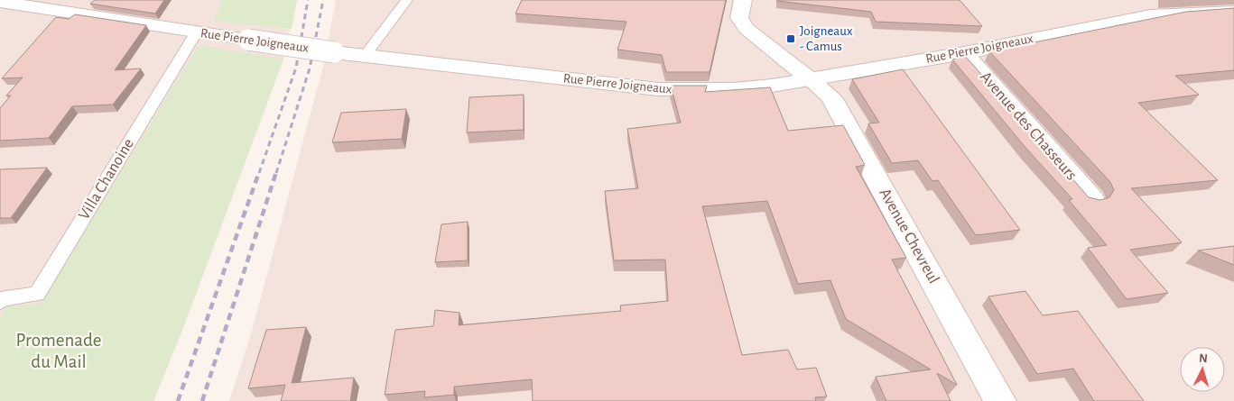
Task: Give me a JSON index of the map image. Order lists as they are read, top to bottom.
{
  "streets": {
    "street": ["Rue Pierre Joigneaux", "Avenue des Chasseurs", "Avenue Chevreul"],
    "lane": ["Villa Chanoine"]
  },
  "crossings": [
    ["Rue Pierre Joigneaux", "Avenue des Chasseurs"],
    ["Rue Pierre Joigneaux", "Villa Chanoine"],
    ["Rue Pierre Joigneaux", "Avenue Chevreul"]
  ],
  "parks": ["Promenade du Mail"],
  "places": {
    "transit": ["Joigneaux - Camus"]
  },
  "north": "top"
}
